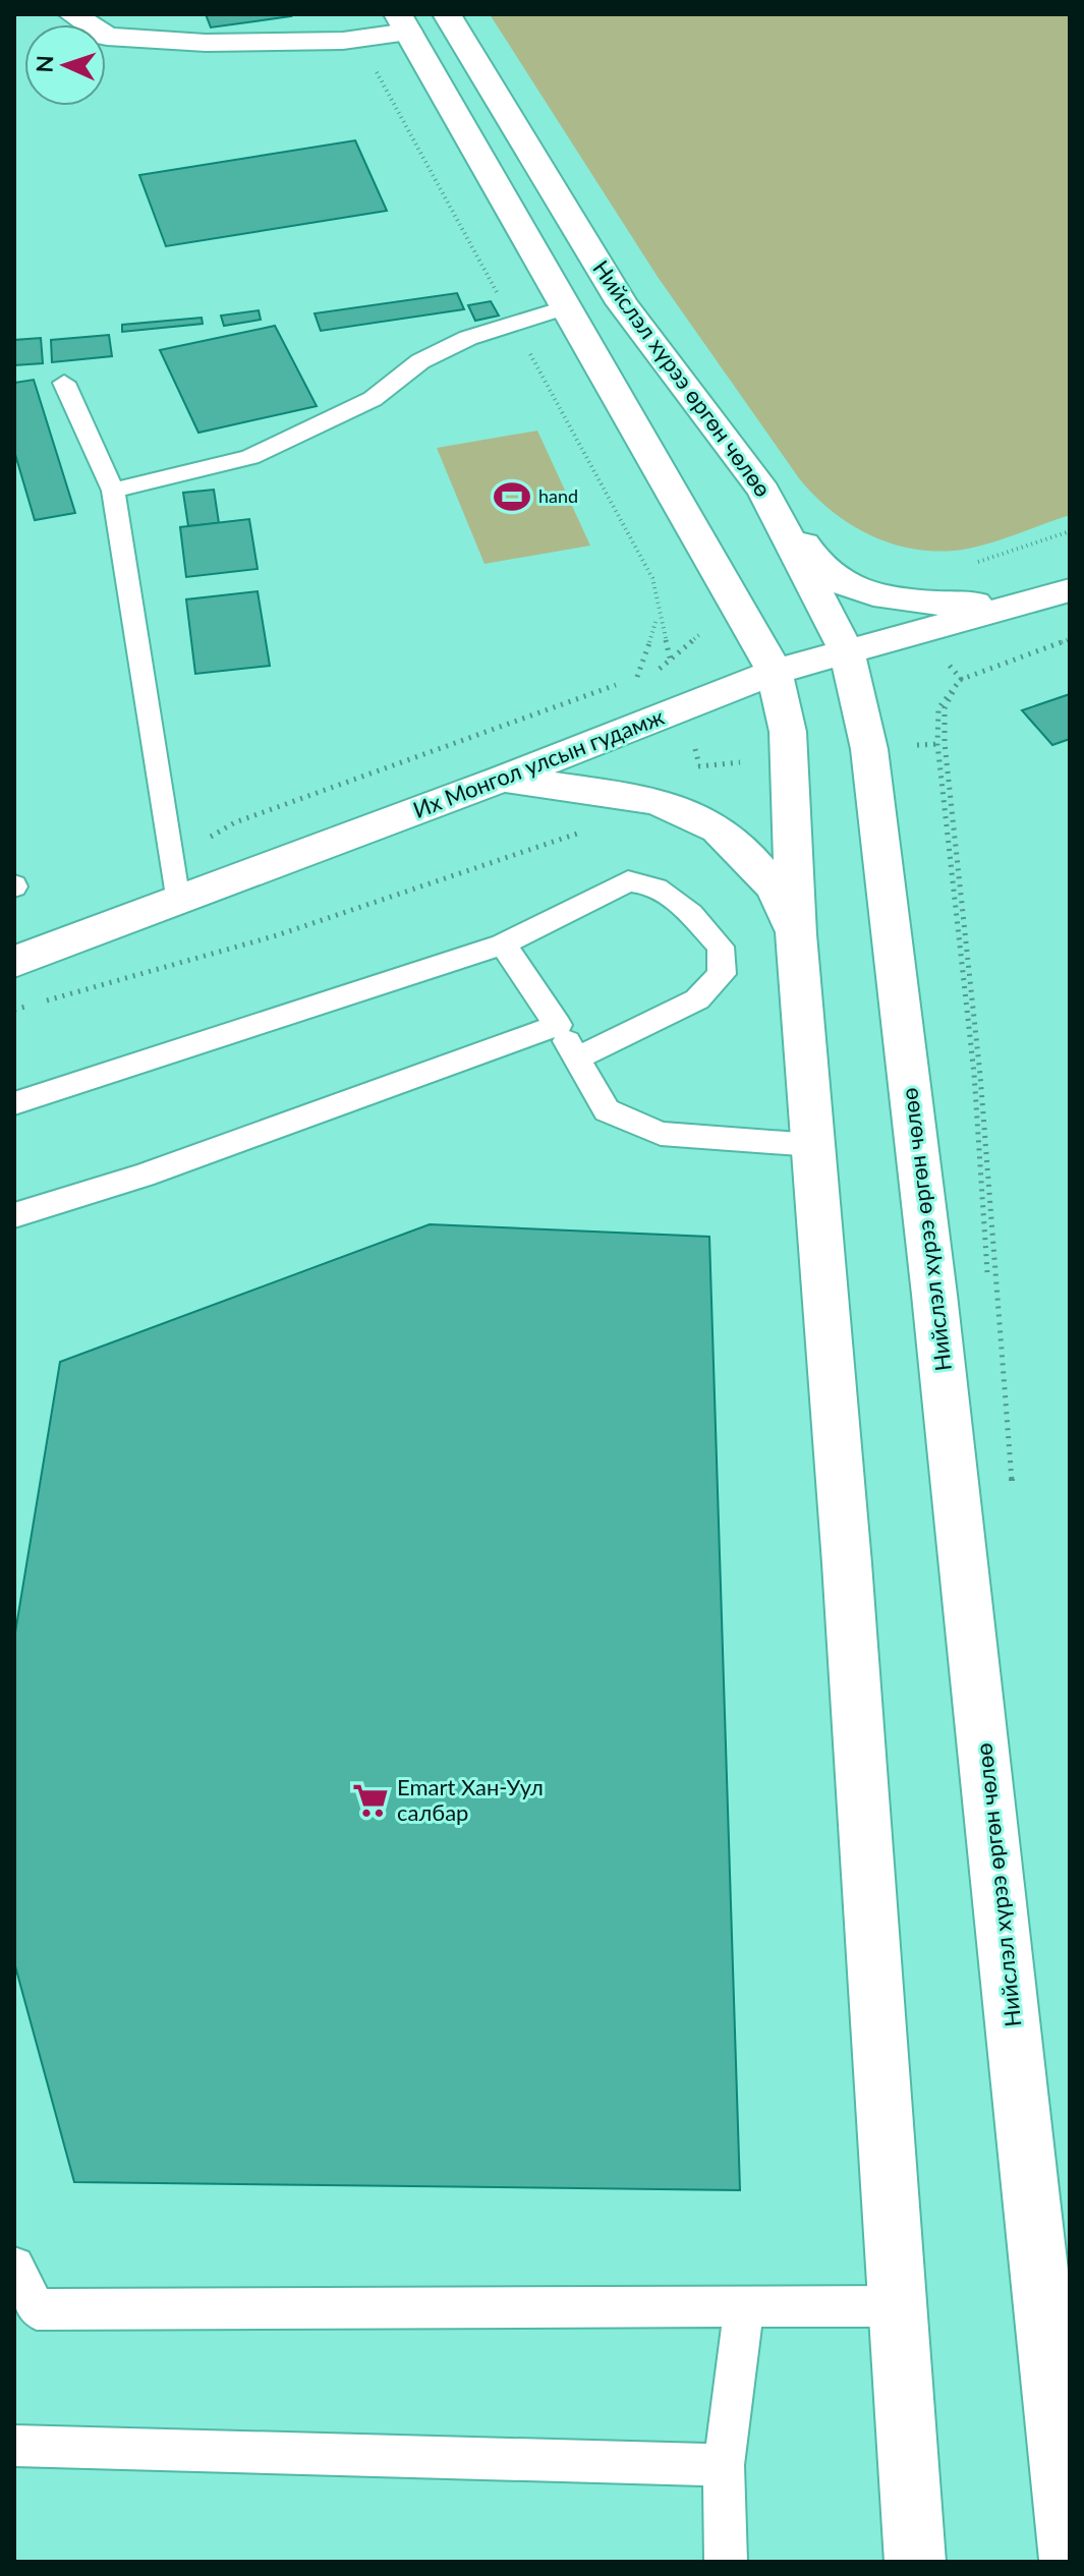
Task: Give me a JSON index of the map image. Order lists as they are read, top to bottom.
{
  "streets": {
    "main road": ["Нийслэл хүрээ өргөн чөлөө", "Их Монгол улсын гудамж"]
  },
  "crossings": [
    ["Нийслэл хүрээ өргөн чөлөө", "Их Монгол улсын гудамж"]
  ],
  "places": {
    "sports": ["hand"],
    "supermarket": ["Emart Хан-Уул салбар"]
  },
  "north": "left"
}
